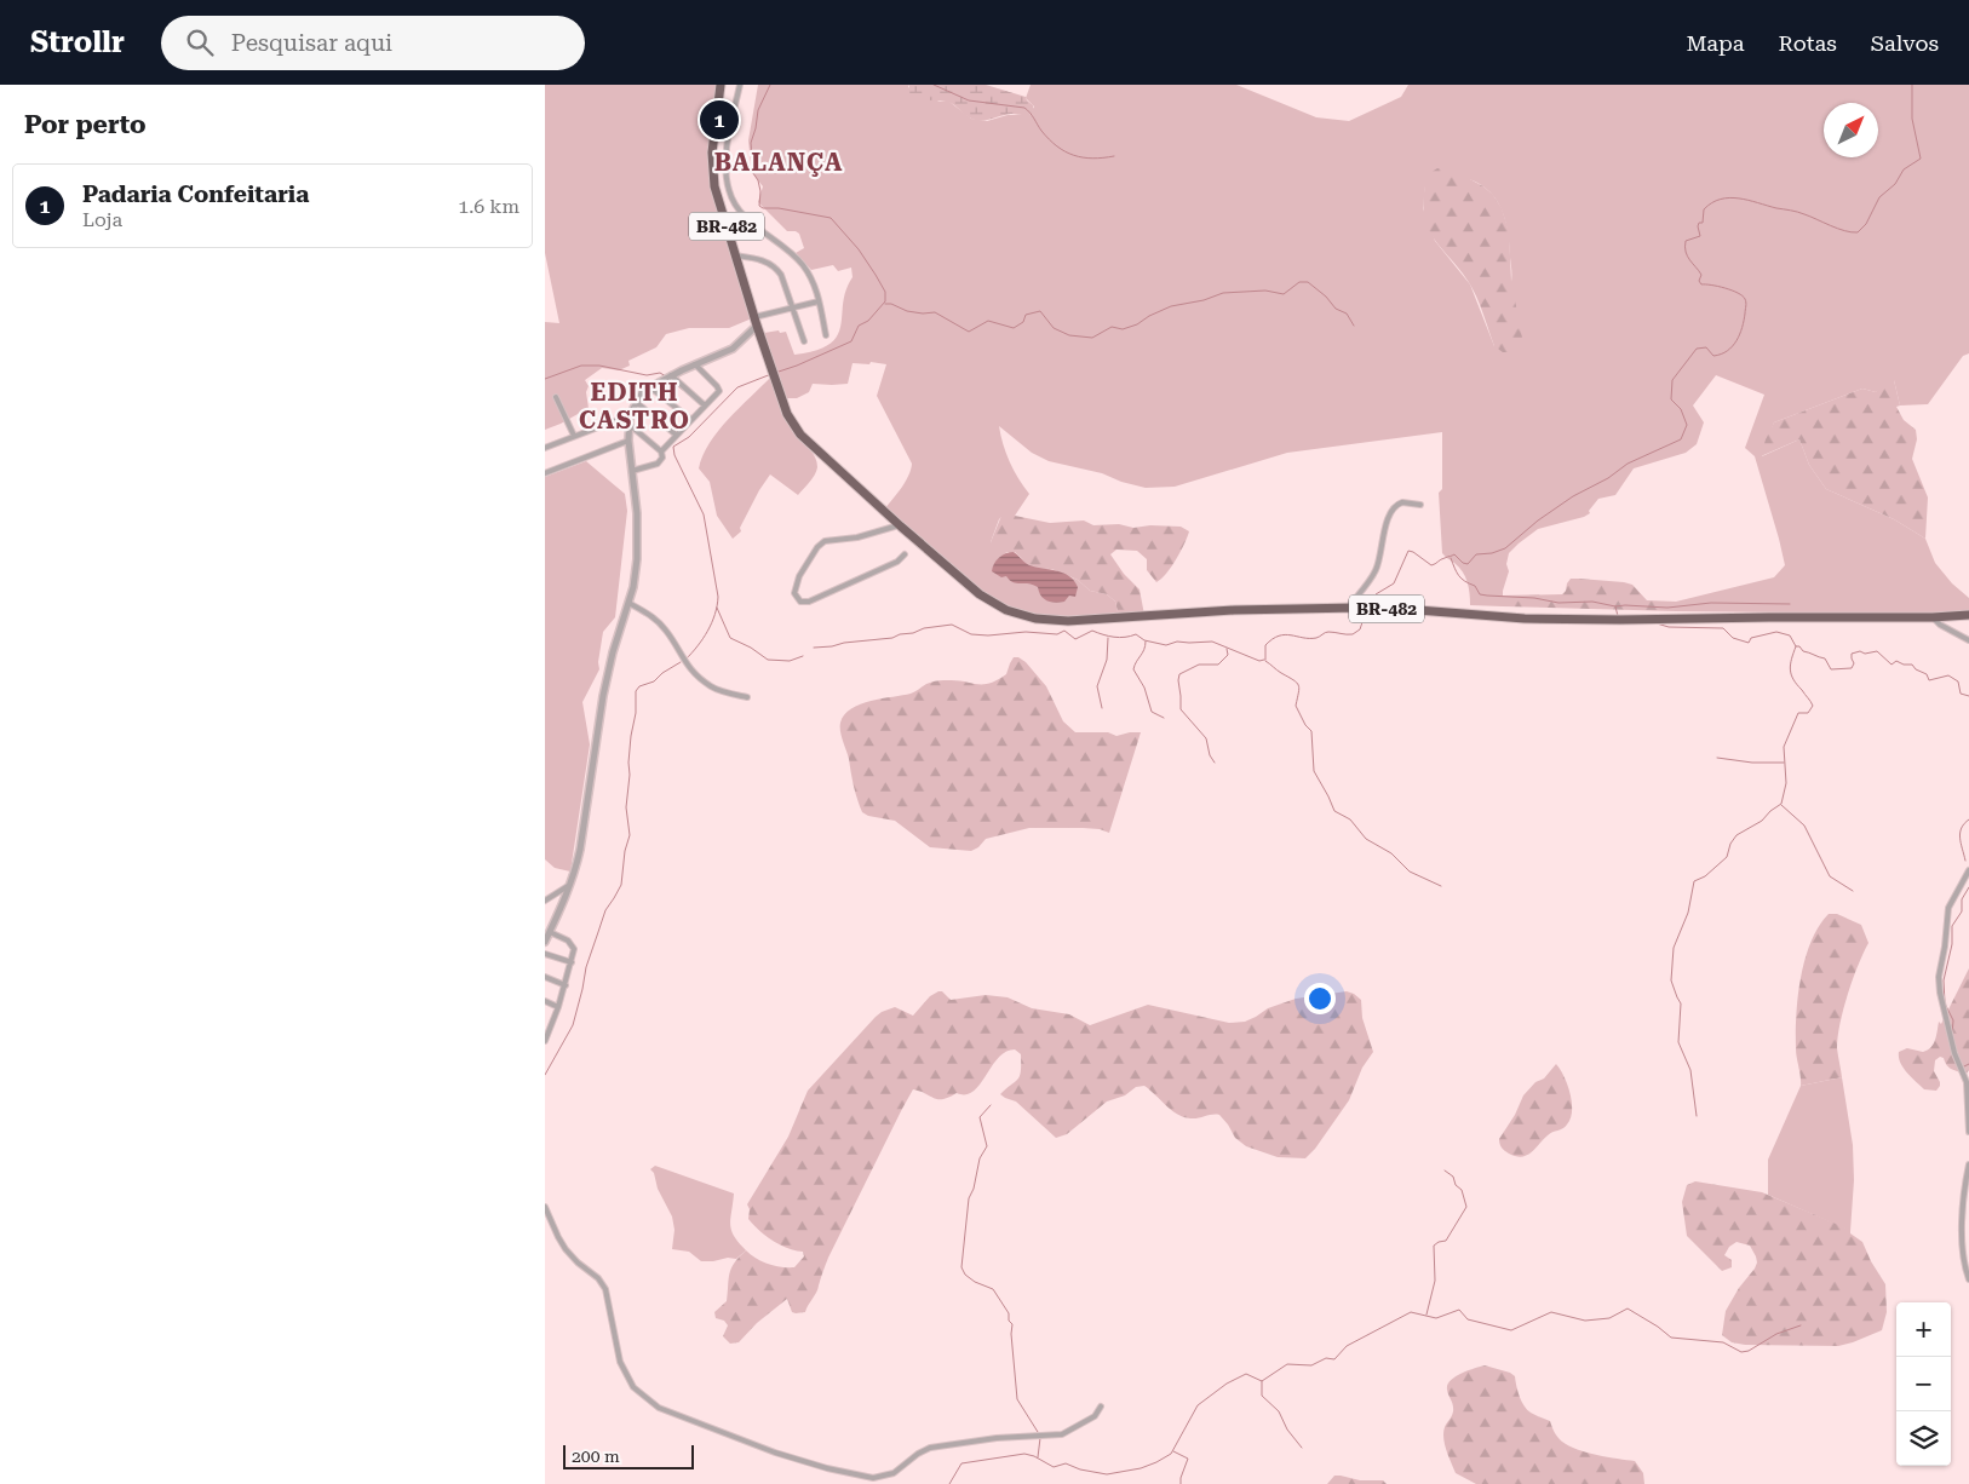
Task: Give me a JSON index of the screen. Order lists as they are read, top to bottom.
{
  "streets": {
    "highway": ["BR-482"]
  },
  "districts": ["BALANÇA", "EDITH CASTRO"],
  "scale_bar": "200 m",
  "north": "top right",
  "page": {
    "header": "Strollr",
    "search": "Pesquisar aqui",
    "nav": ["Mapa", "Rotas", "Salvos"],
    "heading": "Por perto",
    "pins": "1",
    "list": [
      {
        "mark": "1",
        "name": "Padaria Confeitaria",
        "note": "Loja",
        "value": "1.6 km"
      }
    ],
    "map_buttons": ["+", "−"],
    "scale": "200 m"
  }
}
